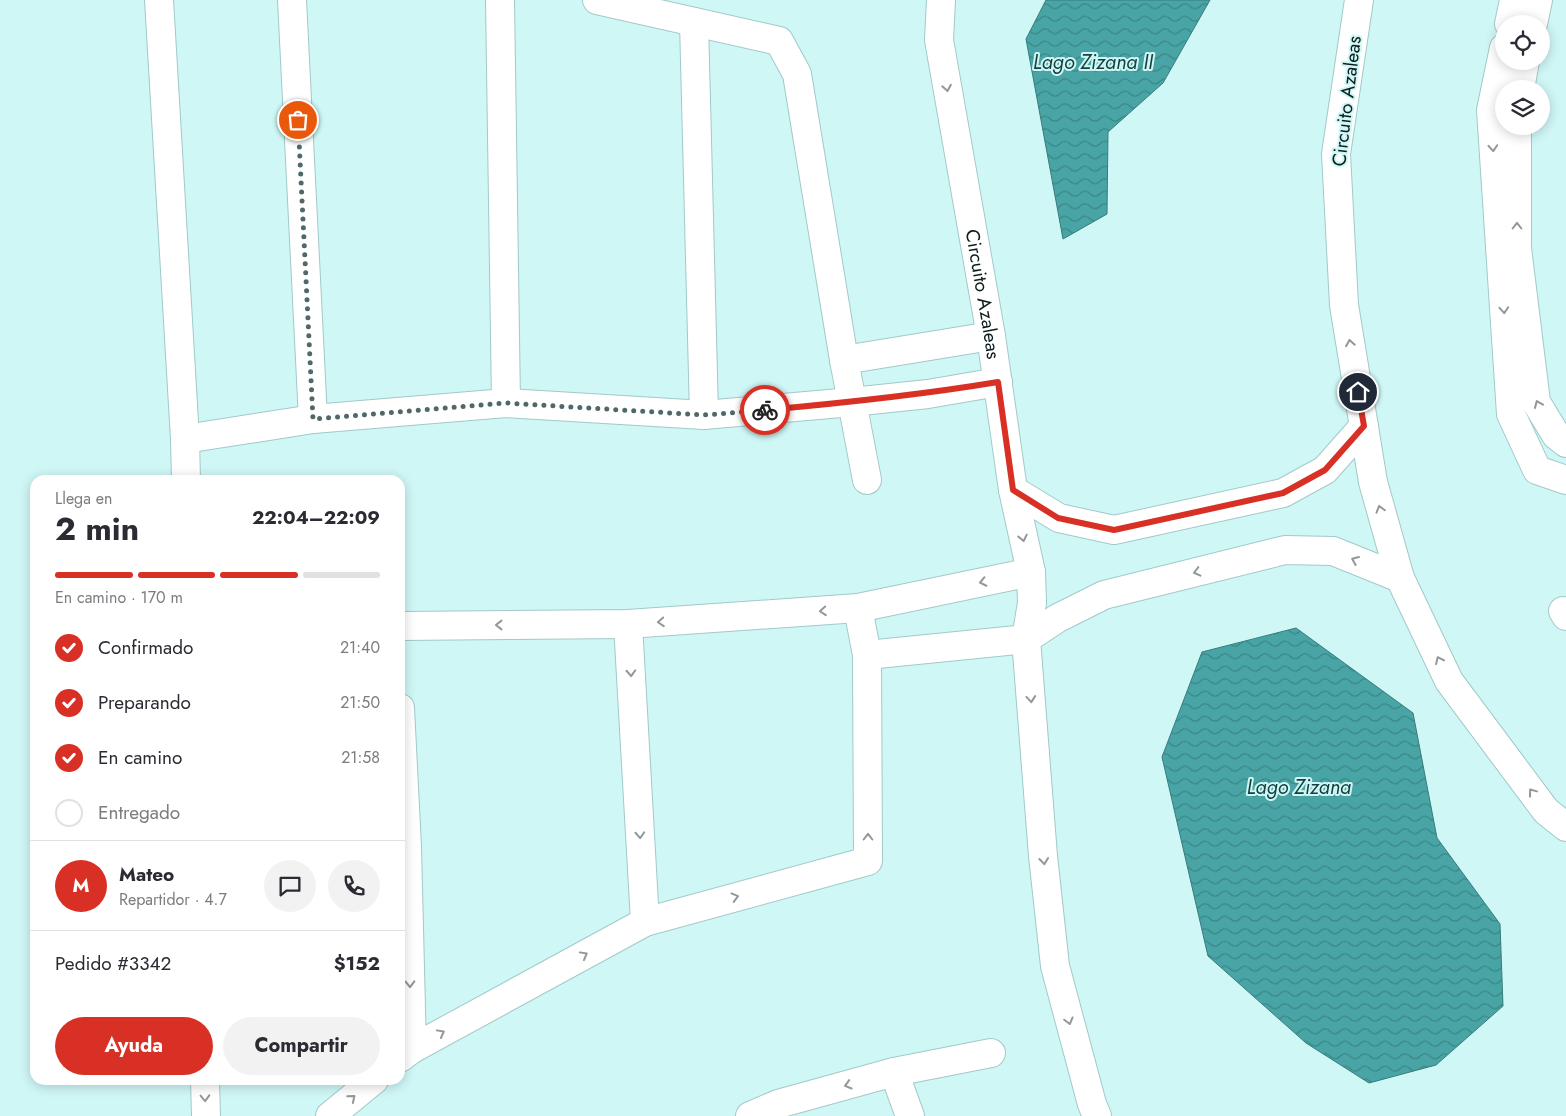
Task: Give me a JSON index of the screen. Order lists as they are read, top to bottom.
{
  "streets": {
    "street": ["Circuito Azaleas"]
  },
  "water": ["Lago Zizana II", "Lago Zizana"],
  "page": {
    "heading": ["2 min", "Llega en", "22:04–22:09"],
    "panel": [
      "Mateo",
      "Repartidor · 4.7",
      "Pedido #3342",
      "$152"
    ],
    "bar": "En camino · 170 m",
    "list": [
      ["Confirmado", "21:40"],
      ["Preparando", "21:50"],
      ["En camino", "21:58"],
      "Entregado"
    ],
    "round": "M",
    "buttons": ["Ayuda", "Compartir"]
  }
}
